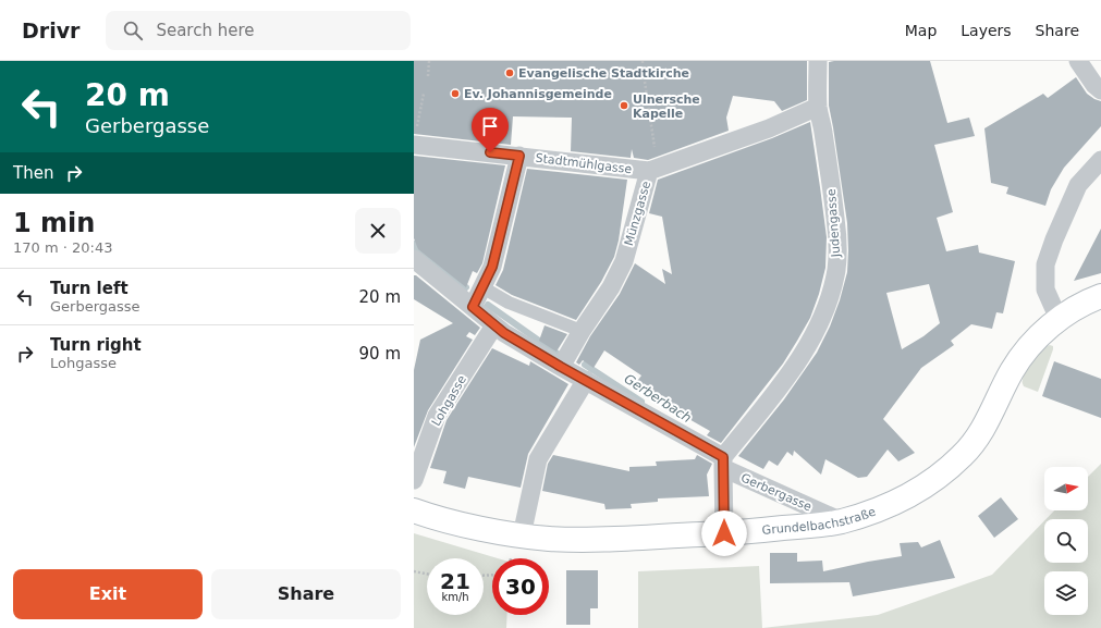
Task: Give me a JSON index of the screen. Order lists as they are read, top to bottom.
{
  "streets": {
    "main road": ["Grundelbachstraße"],
    "street": [
      "Stadtmühlgasse",
      "Münzgasse",
      "Judengasse",
      "Lohgasse",
      "Gerbergasse"
    ]
  },
  "crossings": [
    ["Stadtmühlgasse", "Münzgasse"],
    ["Münzgasse", "Judengasse"],
    ["Münzgasse", "Gerbergasse"],
    ["Judengasse", "Gerbergasse"],
    ["Lohgasse", "Gerbergasse"],
    ["Gerbergasse", "Grundelbachstraße"]
  ],
  "water": ["Gerberbach"],
  "places": ["Evangelische Stadtkirche", "Ev. Johannisgemeinde", "Ulnersche Kapelle"],
  "north": "right",
  "page": {
    "header": "Drivr",
    "search": "Search here",
    "nav": ["Map", "Layers", "Share"],
    "turn": ["20 m", "Gerbergasse"],
    "then": "Then",
    "heading": ["1 min", "170 m · 20:43"],
    "list": [
      {
        "name": "Turn left",
        "note": "Gerbergasse",
        "value": "20 m"
      },
      {
        "name": "Turn right",
        "note": "Lohgasse",
        "value": "90 m"
      }
    ],
    "speed": "21 km/h",
    "limit": "30",
    "buttons": ["Exit", "Share"]
  }
}
